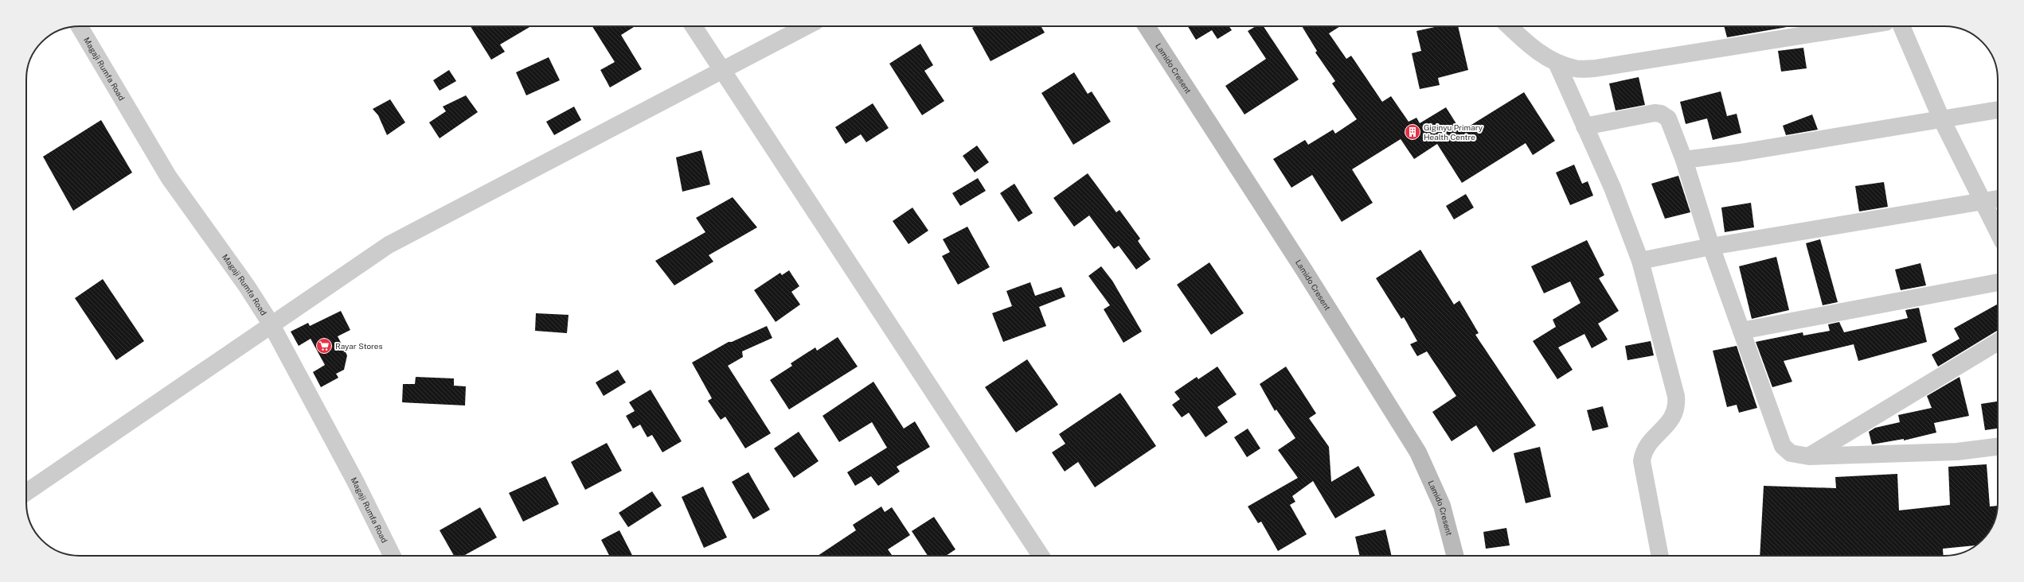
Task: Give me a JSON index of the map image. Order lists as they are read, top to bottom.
{
  "streets": {
    "street": ["Lamido Cresent", "Magaji Rumfa Road"]
  },
  "places": {
    "building": ["Giginyu Primary Health Centre"],
    "supermarket": ["Rayar Stores"]
  }
}
